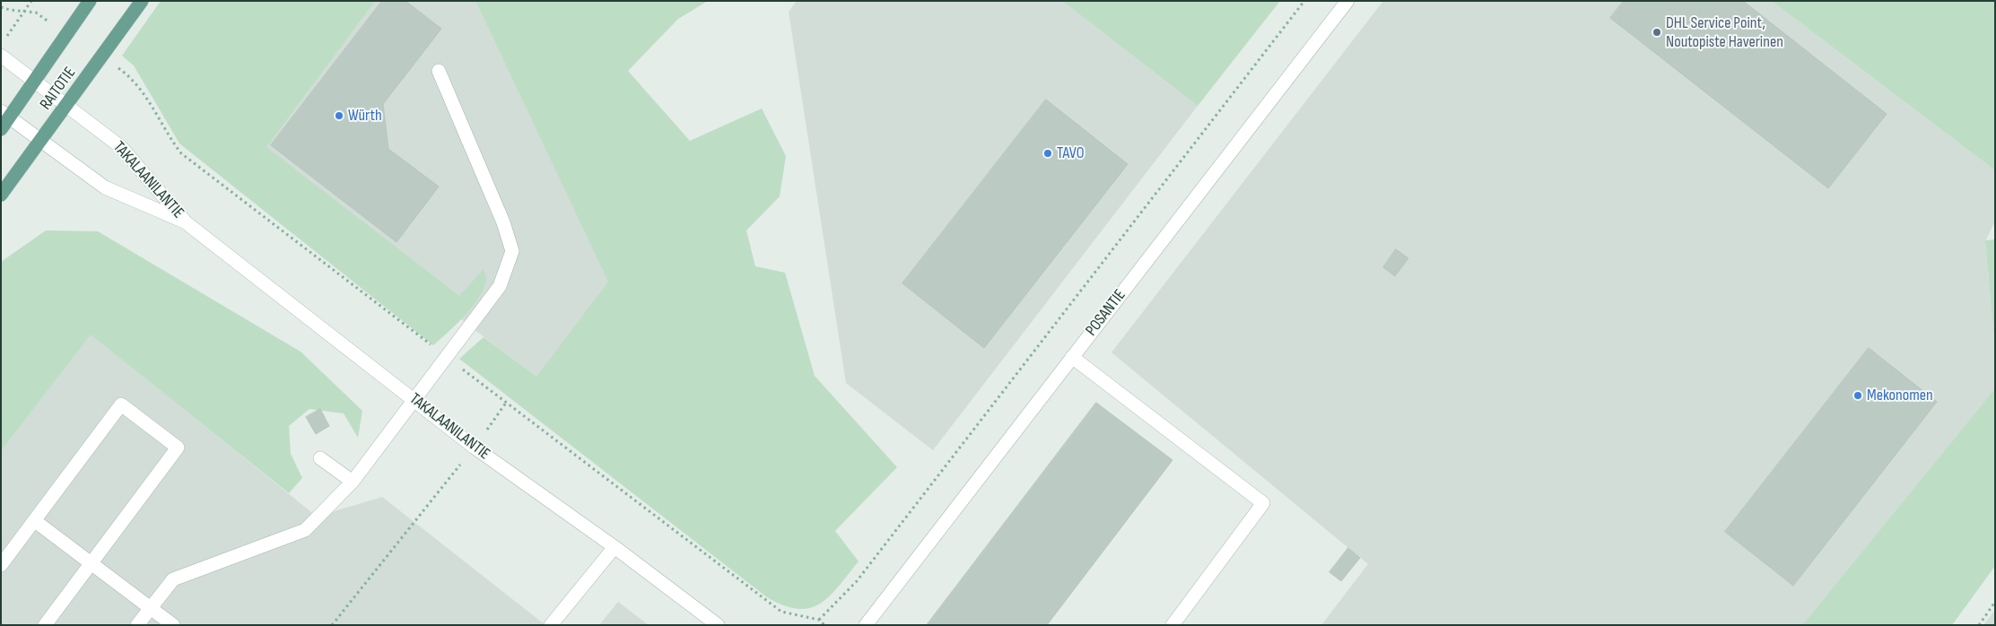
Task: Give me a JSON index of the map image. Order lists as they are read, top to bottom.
{
  "streets": {
    "main road": ["RAITOTIE"],
    "street": ["TAKALAANILANTIE", "POSANTIE"]
  },
  "crossings": [
    ["RAITOTIE", "TAKALAANILANTIE"]
  ],
  "places": [
    "DHL Service Point, Noutopiste Haverinen",
    "Würth",
    "TAVO",
    "Mekonomen"
  ]
}
